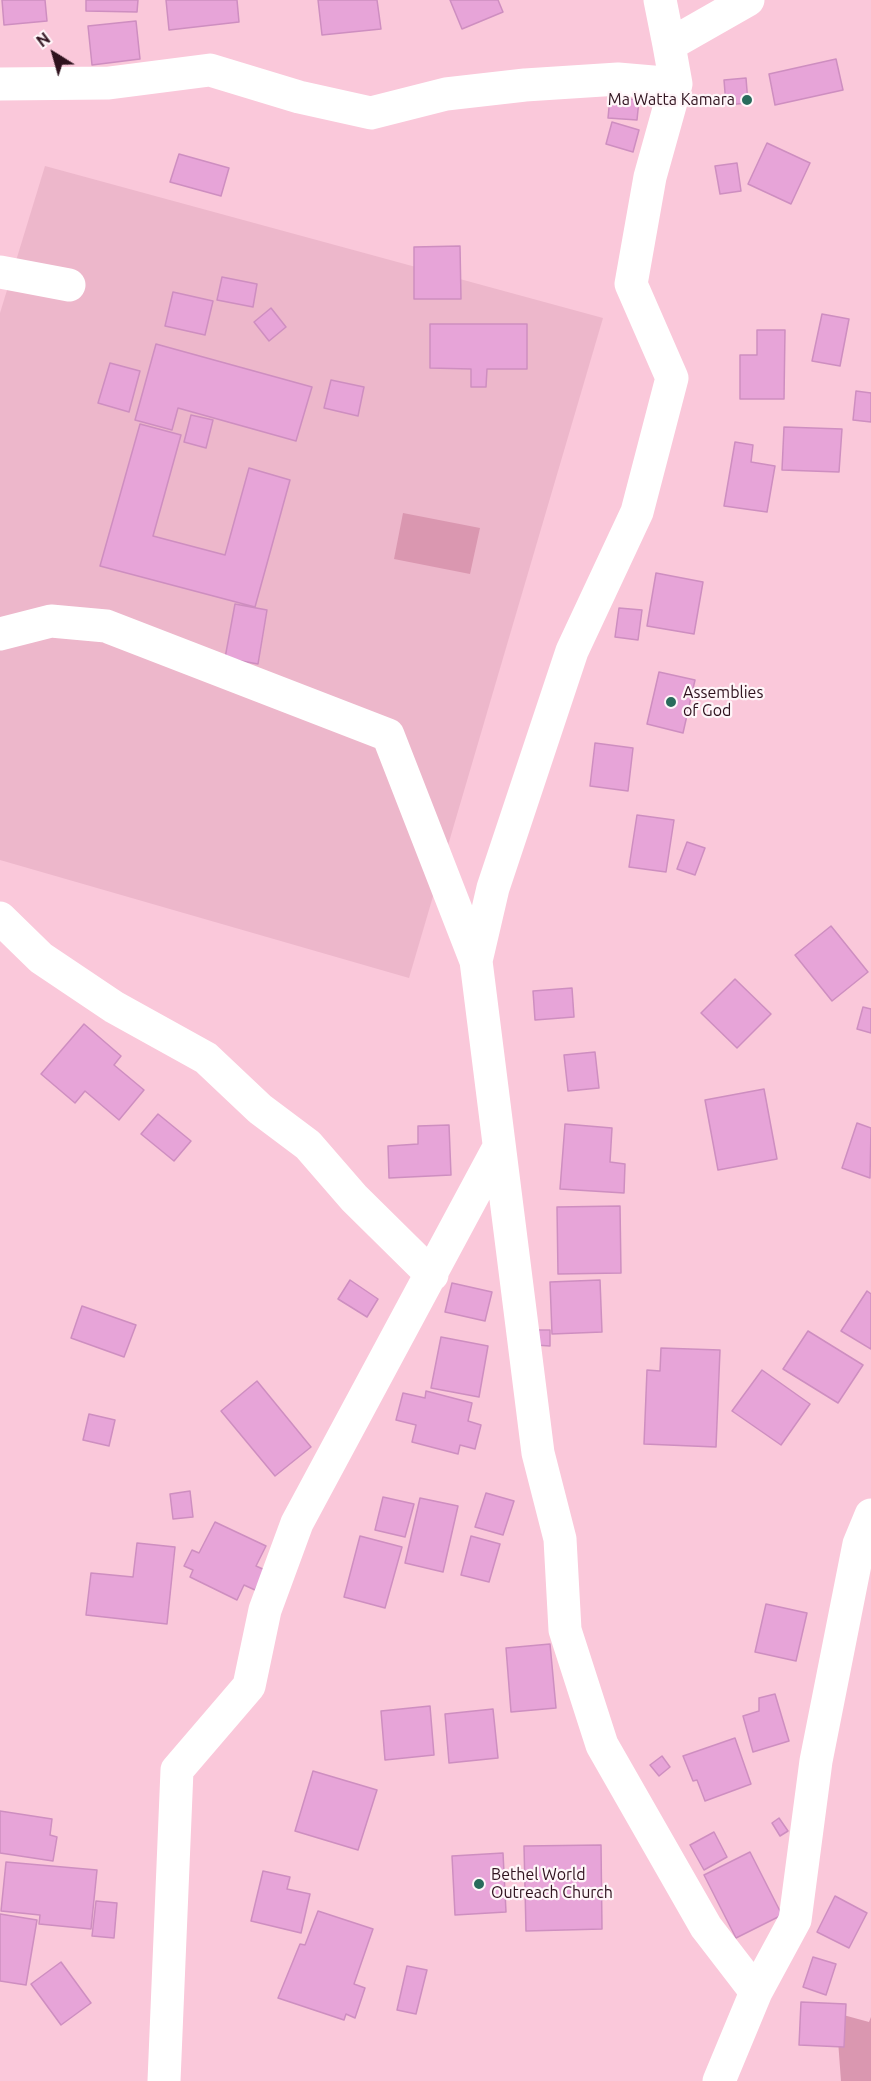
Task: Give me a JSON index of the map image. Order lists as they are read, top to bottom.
{
  "places": ["Ma Watta Kamara", "Assemblies of God", "Bethel World Outreach Church"],
  "north": "top left"
}
